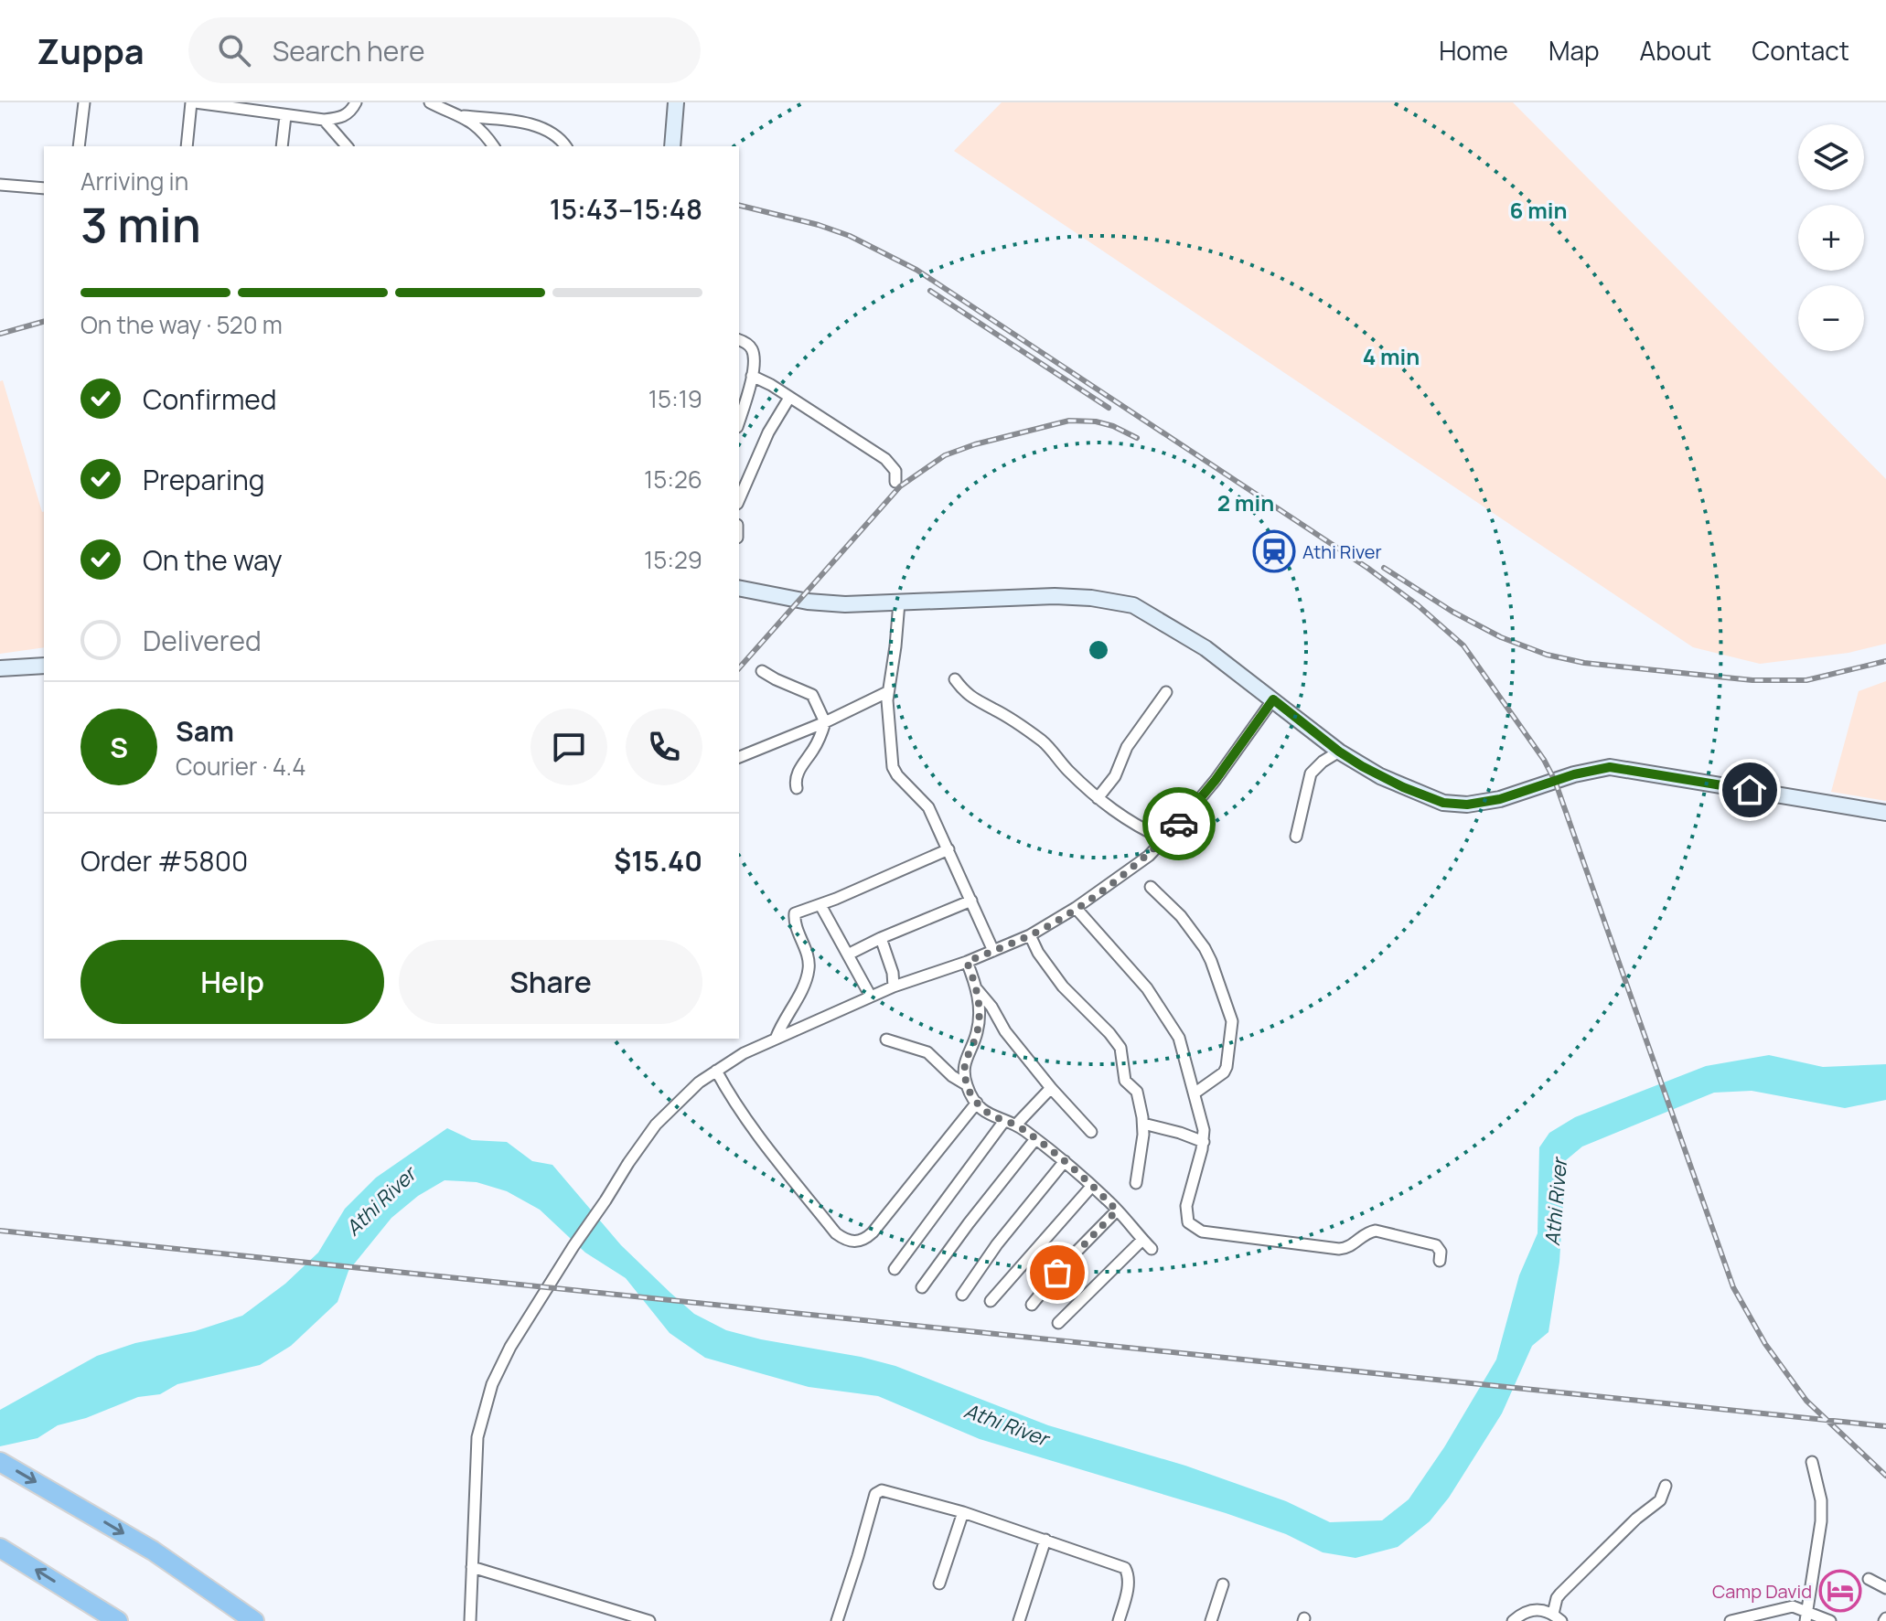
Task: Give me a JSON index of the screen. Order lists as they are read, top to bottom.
{
  "water": ["Athi River"],
  "places": {
    "station": ["Athi River"],
    "hotel": ["Camp David"]
  },
  "page": {
    "header": "Zuppa",
    "search": "Search here",
    "nav": [
      "Home",
      "Map",
      "About",
      "Contact"
    ],
    "map_buttons": ["+", "−"],
    "heading": ["3 min", "Arriving in", "15:43–15:48"],
    "panel": [
      "Sam",
      "Courier · 4.4",
      "Order #5800",
      "$15.40"
    ],
    "bar": "On the way · 520 m",
    "list": [
      ["Confirmed", "15:19"],
      ["Preparing", "15:26"],
      ["On the way", "15:29"],
      "Delivered"
    ],
    "round": "S",
    "buttons": ["Help", "Share"]
  },
  "rings": ["6 min", "4 min", "2 min"]
}
